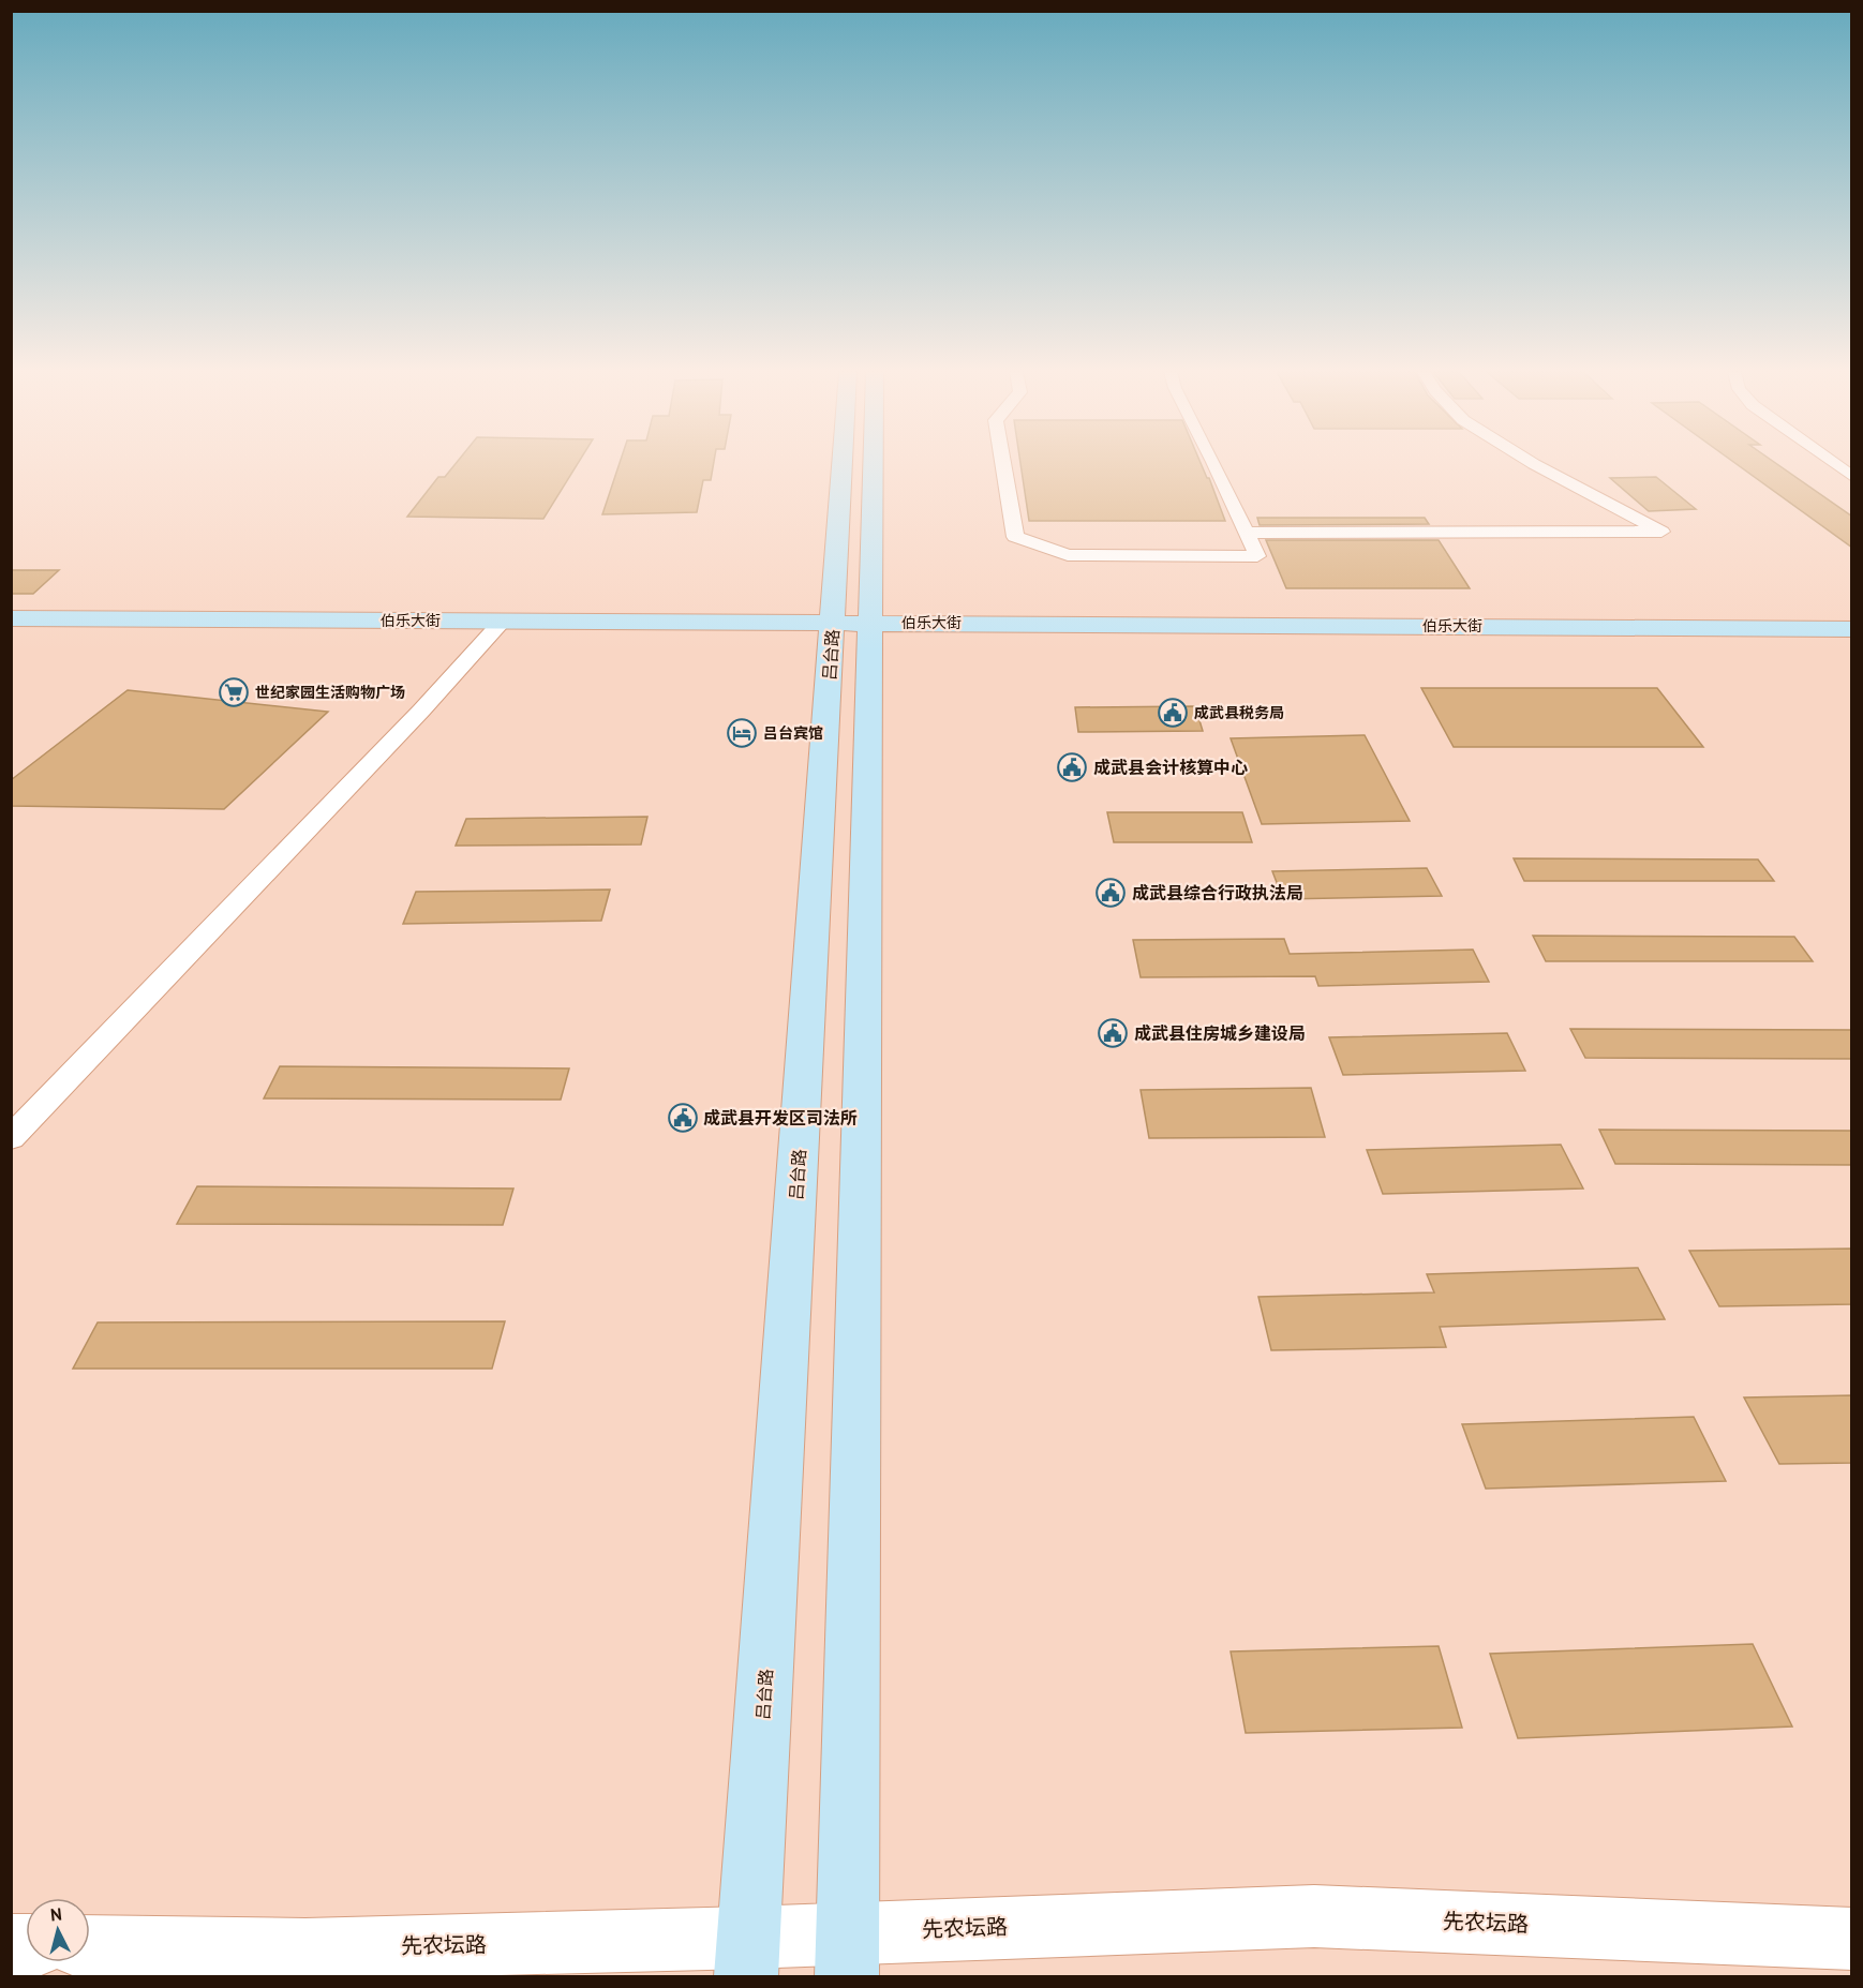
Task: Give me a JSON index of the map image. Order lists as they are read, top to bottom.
{
  "streets": {
    "main road": ["伯乐大街", "吕台路"],
    "street": ["先农坛路"]
  },
  "crossings": [
    ["伯乐大街", "吕台路"],
    ["吕台路", "先农坛路"]
  ],
  "places": {
    "supermarket": ["世纪家园生活购物广场"],
    "public building": [
      "成武县税务局",
      "成武县会计核算中心",
      "成武县综合行政执法局",
      "成武县住房城乡建设局",
      "成武县开发区司法所"
    ],
    "hotel": ["吕台宾馆"]
  },
  "north": "top"
}
